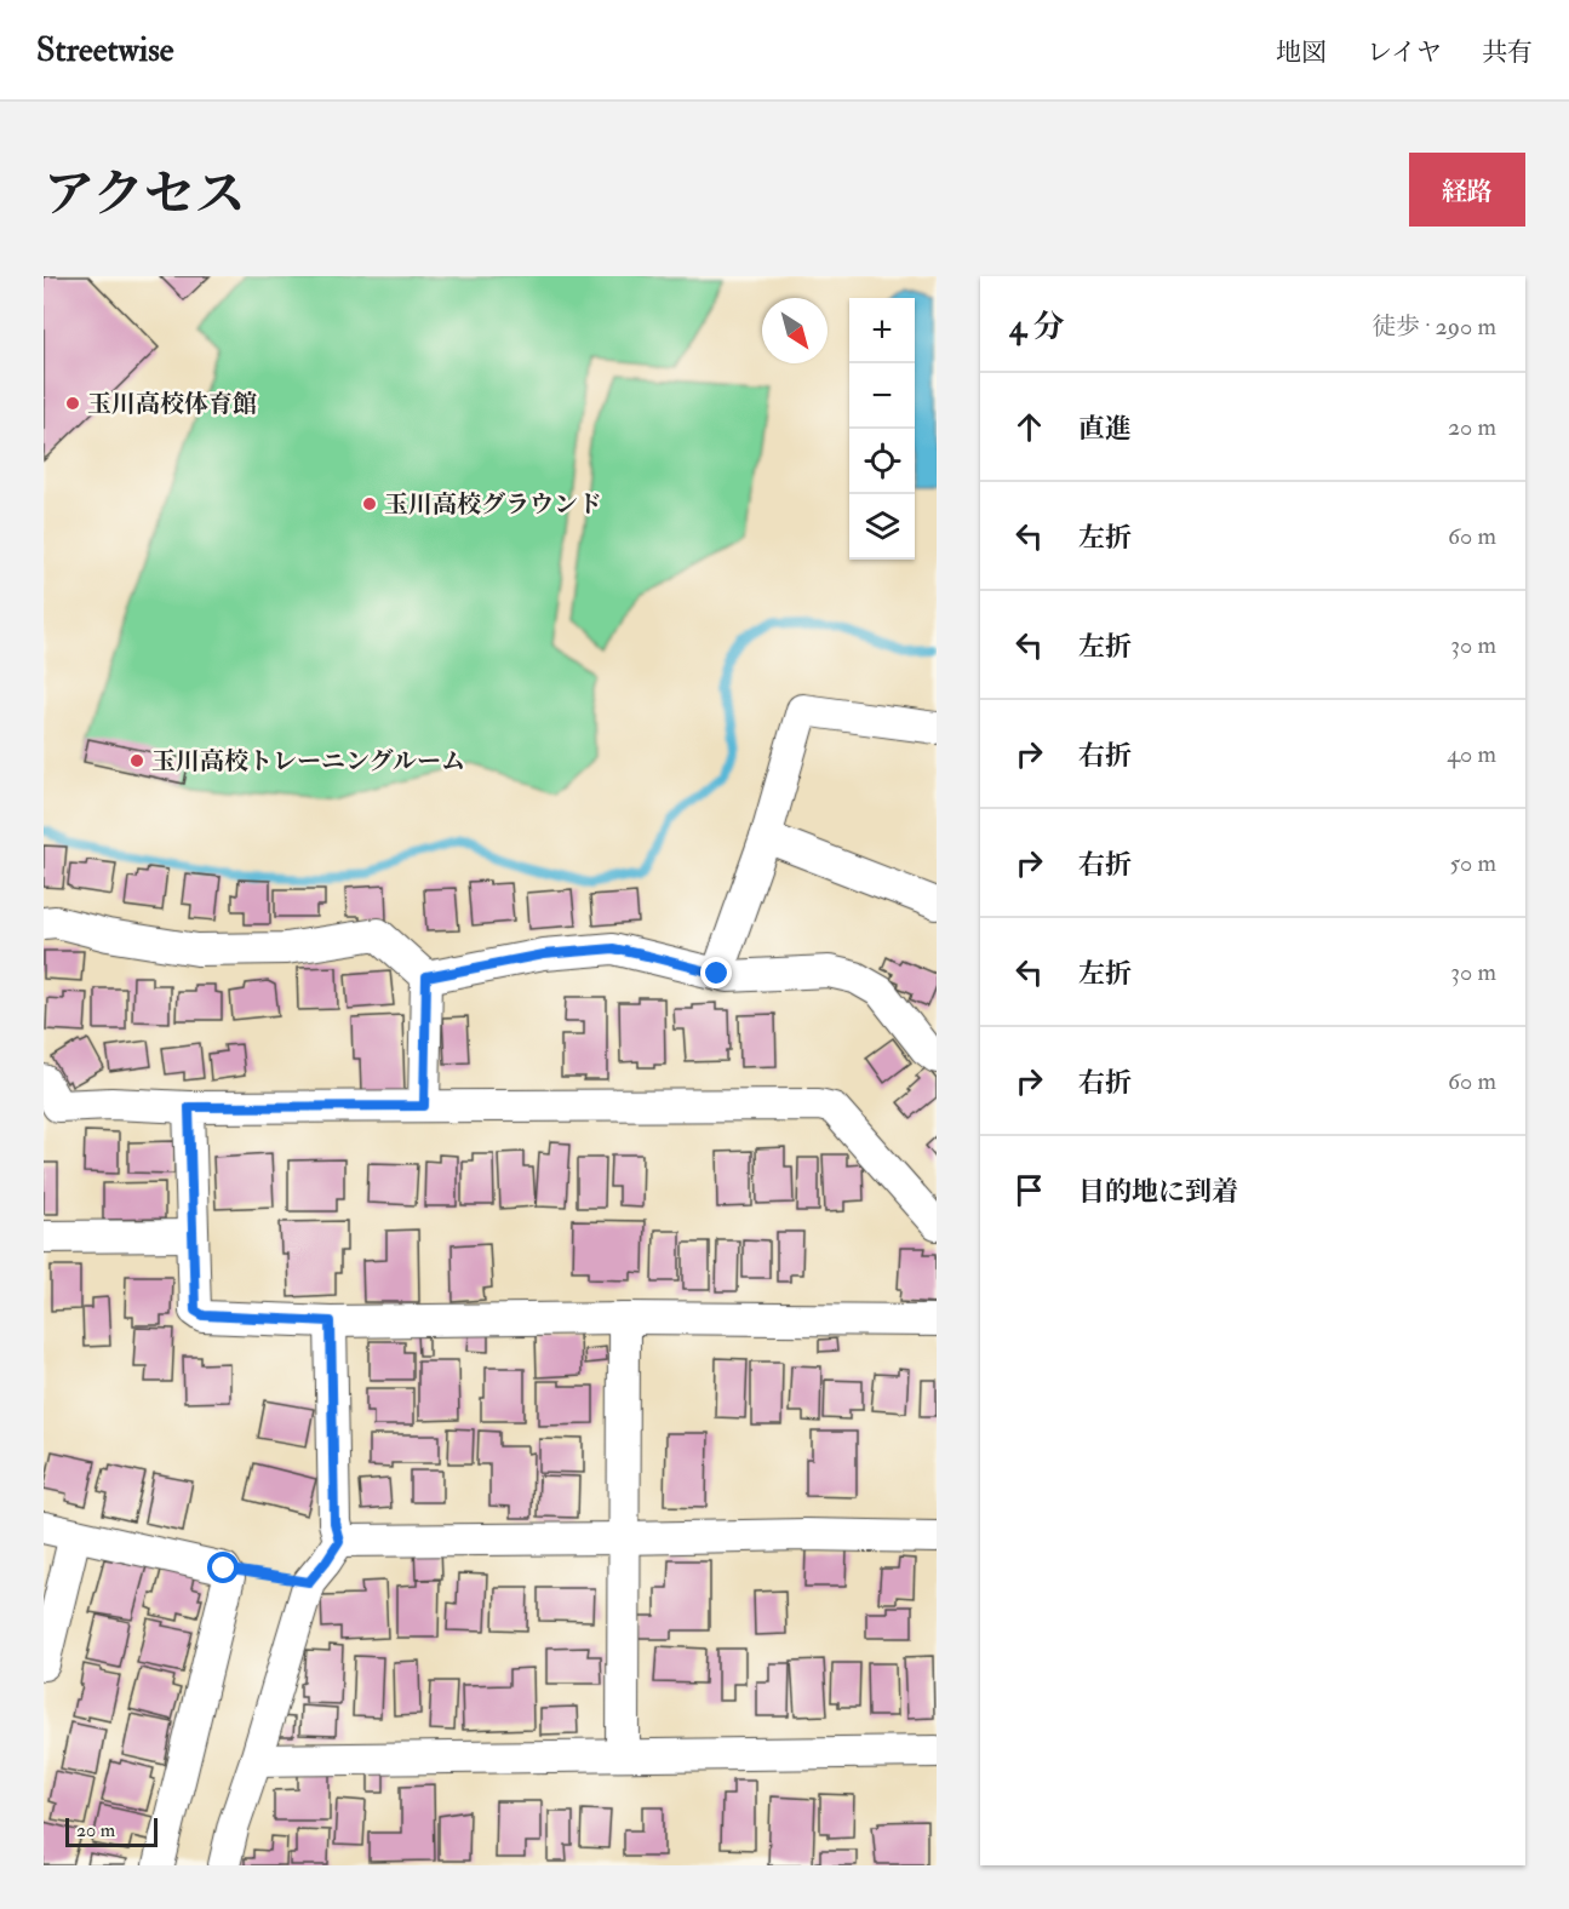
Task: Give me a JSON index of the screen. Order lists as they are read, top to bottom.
{
  "places": ["玉川高校体育館", "玉川高校グラウンド", "玉川高校トレーニングルーム"],
  "scale_bar": "20 m",
  "north": "bottom right",
  "page": {
    "header": "Streetwise",
    "nav": ["地図", "レイヤ", "共有"],
    "title": "アクセス",
    "buttons": "経路",
    "heading": ["4 分", "徒歩 · 290 m"],
    "map_buttons": ["+", "−"],
    "list": [
      ["直進", "20 m"],
      ["左折", "60 m"],
      ["左折", "30 m"],
      ["右折", "40 m"],
      ["右折", "50 m"],
      ["左折", "30 m"],
      ["右折", "60 m"],
      "目的地に到着"
    ],
    "scale": "20 m"
  }
}
